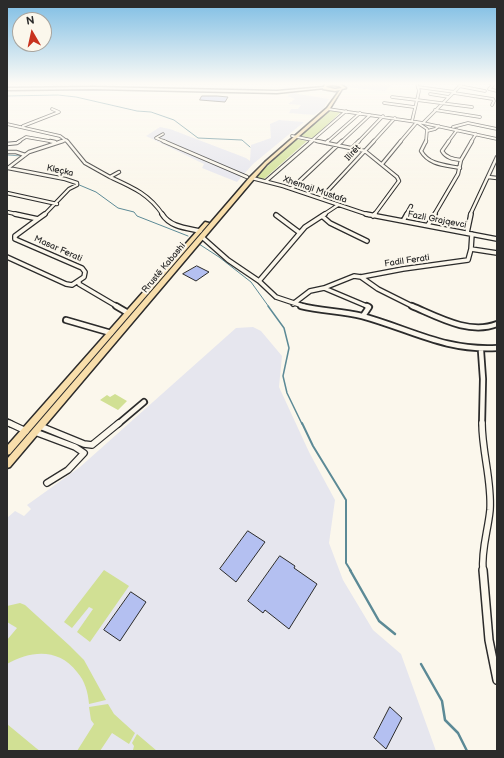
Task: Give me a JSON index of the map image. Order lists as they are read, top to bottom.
{
  "streets": {
    "main road": ["Rrustë Kabashi"],
    "street": [
      "Ilirët",
      "Kleçka",
      "Xhemajl Mustafa",
      "Fazli Grajqevci",
      "Masar Ferati",
      "Fadil Ferati"
    ]
  },
  "crossings": [
    ["Ilirët", "Xhemajl Mustafa"],
    ["Kleçka", "Masar Ferati"],
    ["Xhemajl Mustafa", "Fazli Grajqevci"],
    ["Xhemajl Mustafa", "Rrustë Kabashi"]
  ],
  "north": "top"
}
